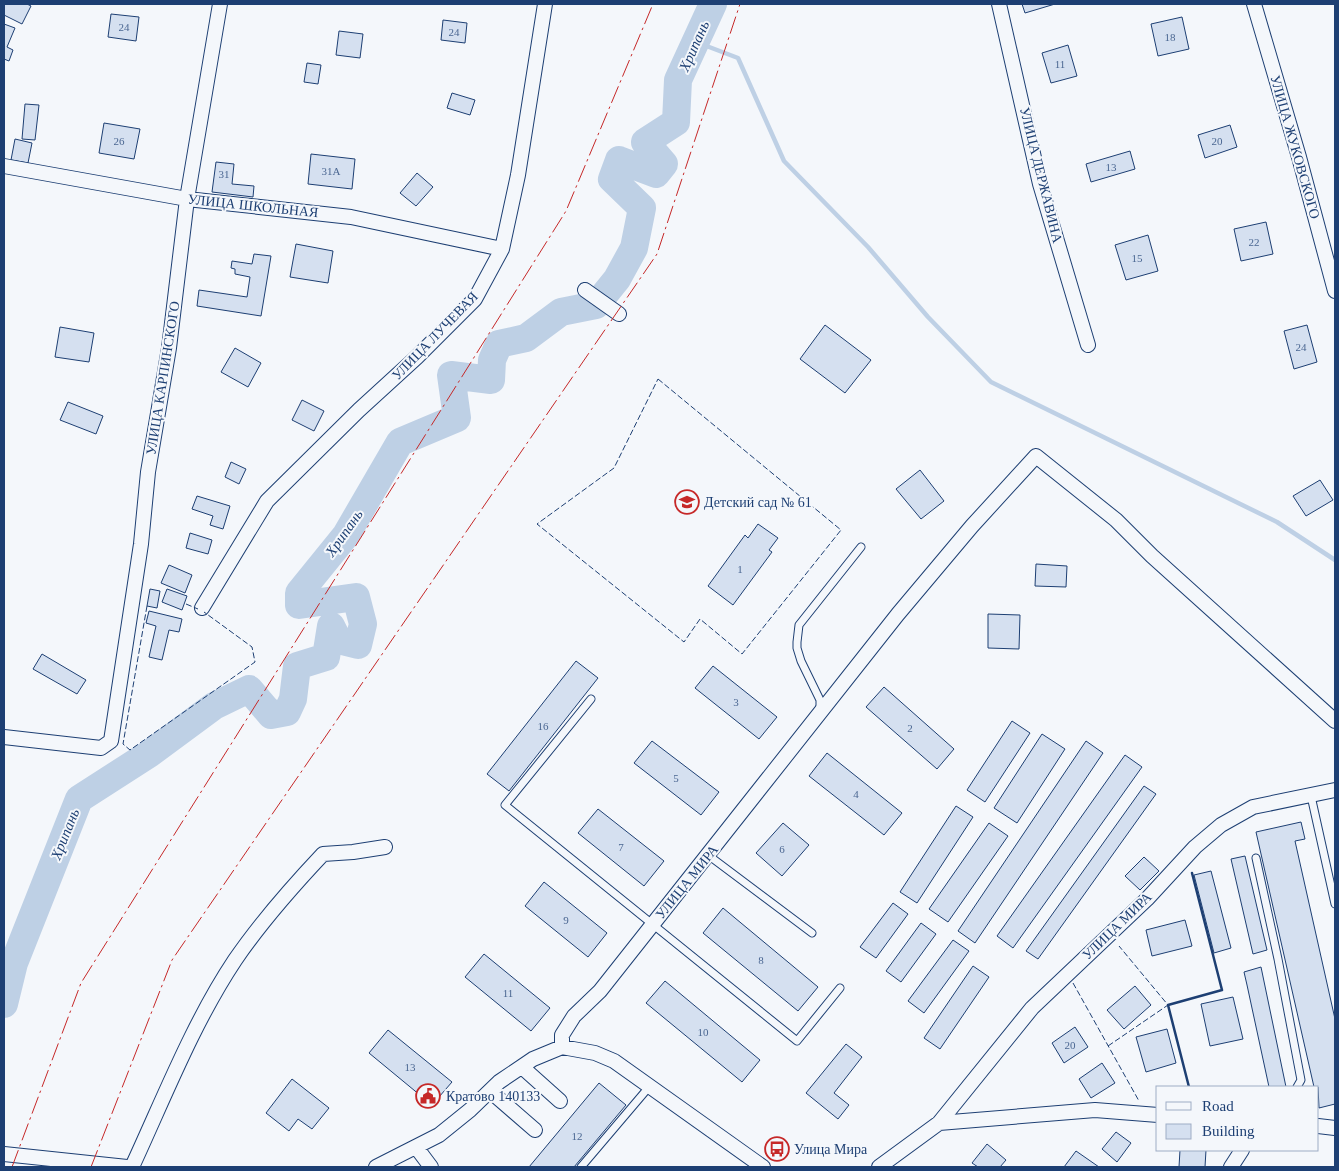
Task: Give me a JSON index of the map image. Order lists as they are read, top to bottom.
{
  "streets": {
    "street": [
      "УЛИЦА ЖУКОВСКОГО",
      "УЛИЦА ДЕРЖАВИНА",
      "УЛИЦА ШКОЛЬНАЯ",
      "УЛИЦА ЛУЧЕВАЯ",
      "УЛИЦА КАРПИНСКОГО",
      "УЛИЦА МИРА"
    ]
  },
  "crossings": [
    ["УЛИЦА ШКОЛЬНАЯ", "УЛИЦА ЛУЧЕВАЯ"],
    ["УЛИЦА ШКОЛЬНАЯ", "УЛИЦА КАРПИНСКОГО"]
  ],
  "water": ["Хрипань"],
  "places": {
    "school or university": ["Детский сад № 61"],
    "public building": ["Кратово 140133"],
    "bus stop": ["Улица Мира"]
  },
  "house_numbers": [
    "24",
    "24",
    "18",
    "11",
    "26",
    "20",
    "13",
    "31А",
    "31",
    "22",
    "15",
    "24",
    "1",
    "3",
    "16",
    "2",
    "5",
    "4",
    "7",
    "6",
    "9",
    "8",
    "11",
    "10",
    "20",
    "13",
    "12"
  ],
  "legend": ["Road", "Building"]
}
